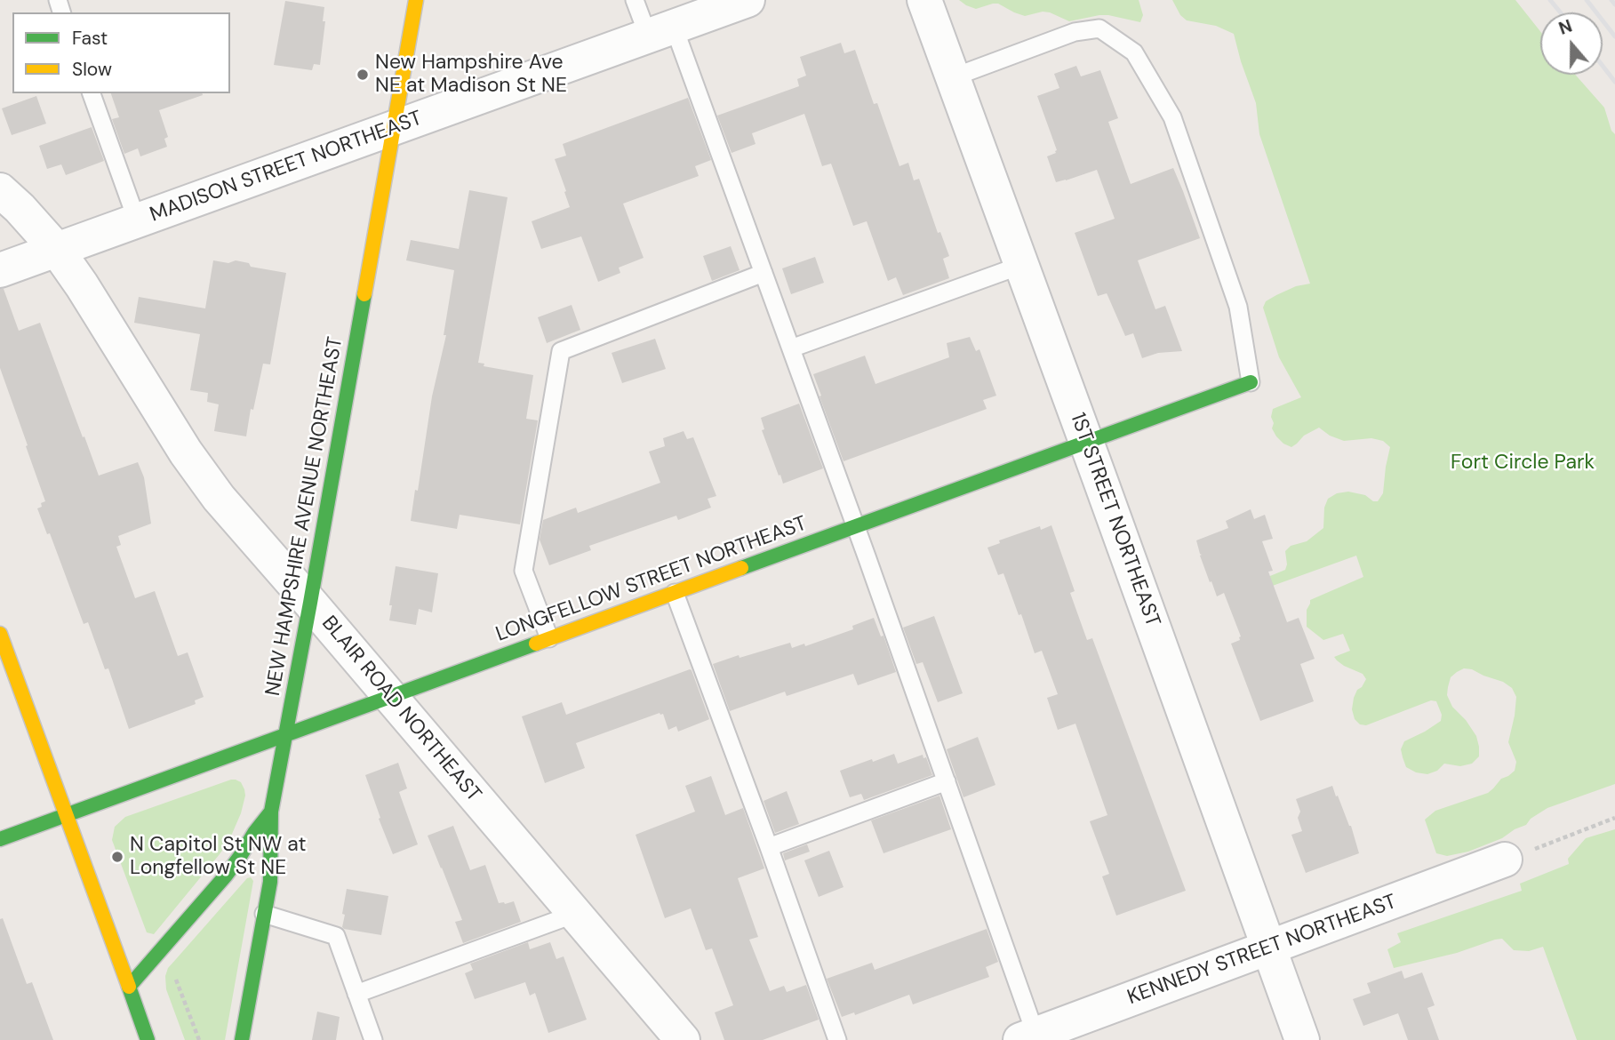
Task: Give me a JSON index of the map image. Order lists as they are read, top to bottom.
{
  "streets": {
    "main road": ["NEW HAMPSHIRE AVENUE NORTHEAST", "LONGFELLOW STREET NORTHEAST"],
    "street": [
      "MADISON STREET NORTHEAST",
      "1ST STREET NORTHEAST",
      "BLAIR ROAD NORTHEAST",
      "KENNEDY STREET NORTHEAST"
    ]
  },
  "crossings": [
    ["MADISON STREET NORTHEAST", "NEW HAMPSHIRE AVENUE NORTHEAST"],
    ["MADISON STREET NORTHEAST", "BLAIR ROAD NORTHEAST"],
    ["NEW HAMPSHIRE AVENUE NORTHEAST", "LONGFELLOW STREET NORTHEAST"],
    ["NEW HAMPSHIRE AVENUE NORTHEAST", "BLAIR ROAD NORTHEAST"],
    ["1ST STREET NORTHEAST", "LONGFELLOW STREET NORTHEAST"],
    ["1ST STREET NORTHEAST", "KENNEDY STREET NORTHEAST"],
    ["LONGFELLOW STREET NORTHEAST", "BLAIR ROAD NORTHEAST"]
  ],
  "parks": ["Fort Circle Park"],
  "places": ["New Hampshire Ave NE at Madison St NE", "N Capitol St NW at Longfellow St NE"],
  "legend": ["Fast", "Slow"],
  "north": "top"
}
